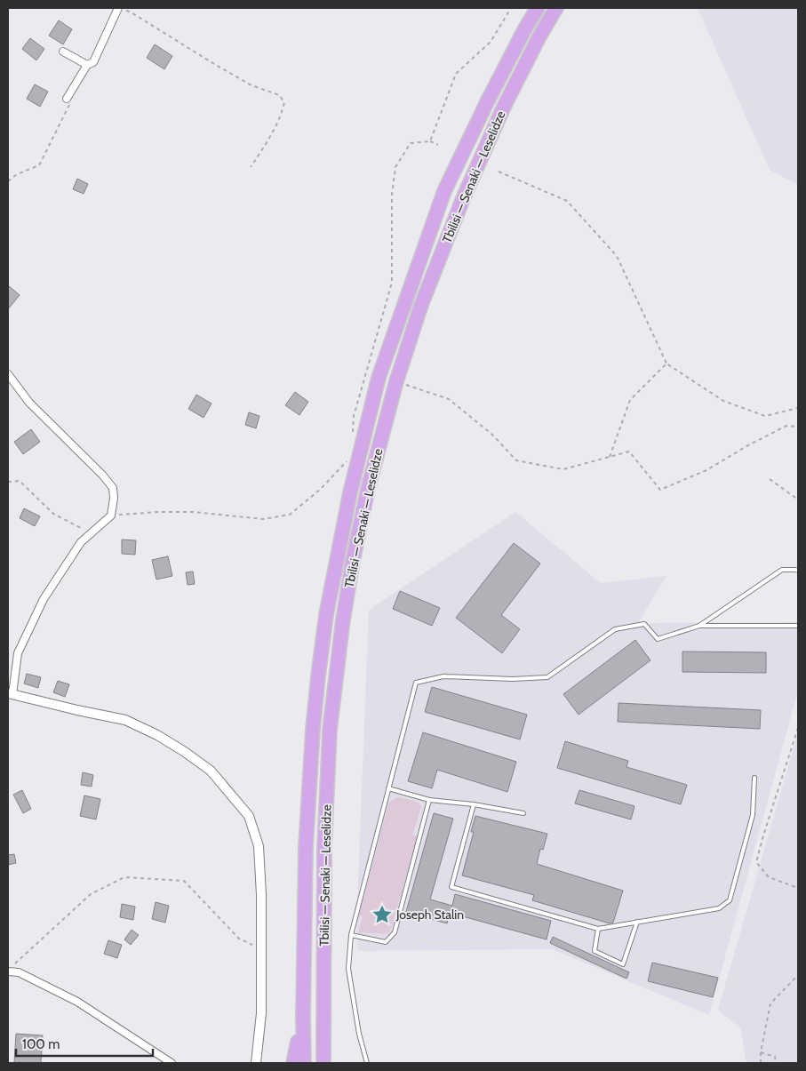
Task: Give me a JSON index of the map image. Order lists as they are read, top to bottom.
{
  "streets": {
    "highway": ["Tbilisi — Senaki — Leselidze"]
  },
  "places": {
    "place": ["Joseph Stalin"]
  },
  "scale_bar": "100 m"
}
